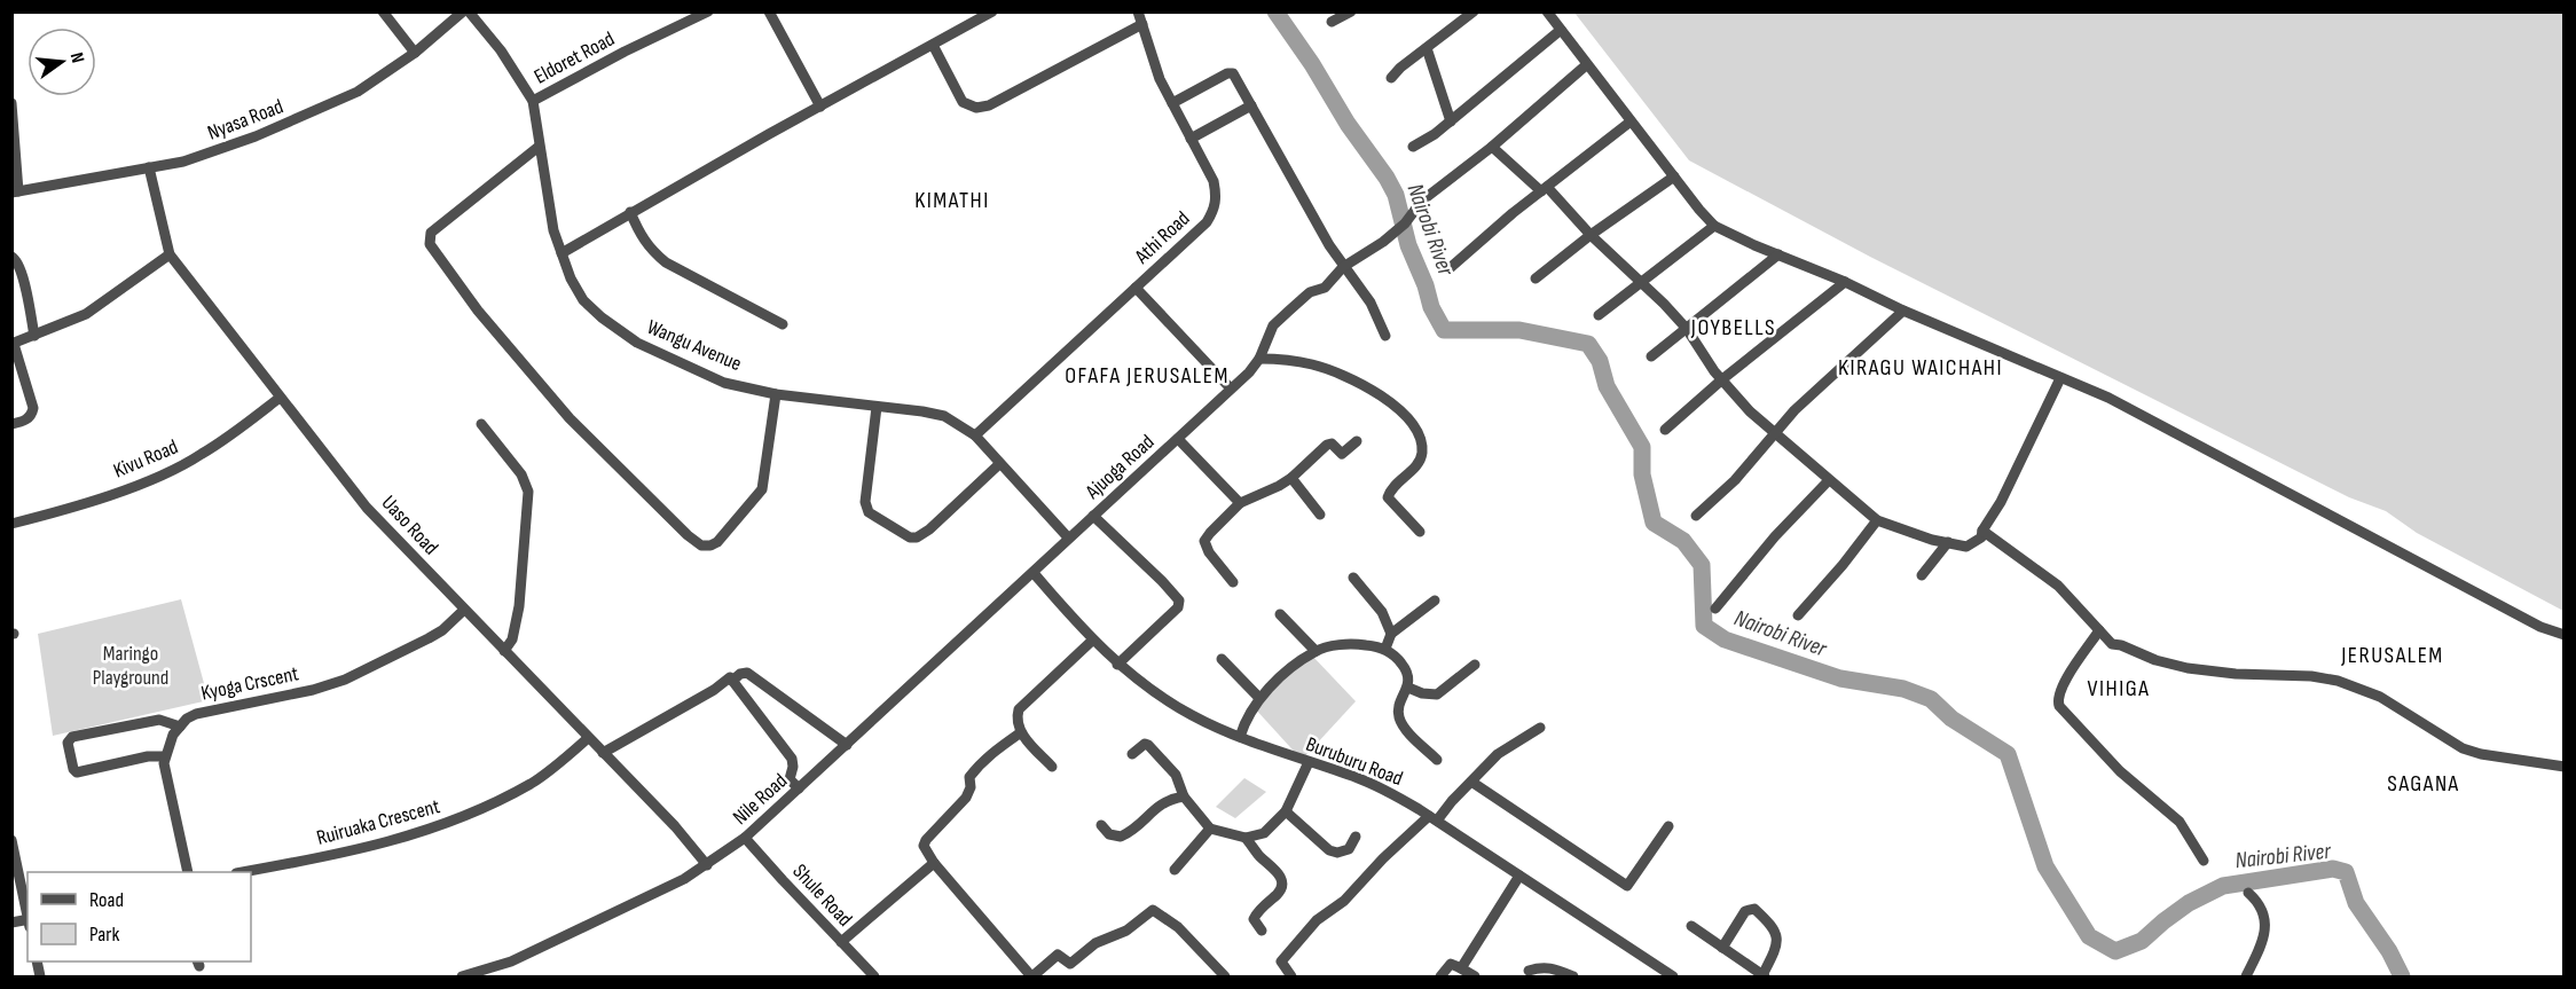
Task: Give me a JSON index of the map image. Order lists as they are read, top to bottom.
{
  "streets": {
    "street": [
      "Eldoret Road",
      "Nyasa Road",
      "Athi Road",
      "Wangu Avenue",
      "Kivu Road",
      "Ajuoga Road",
      "Uaso Road",
      "Kyoga Crscent",
      "Buruburu Road",
      "Nile Road",
      "Ruiruaka Crescent",
      "Shule Road"
    ]
  },
  "crossings": [
    ["Eldoret Road", "Wangu Avenue"],
    ["Nyasa Road", "Uaso Road"],
    ["Athi Road", "Wangu Avenue"],
    ["Wangu Avenue", "Ajuoga Road"],
    ["Kivu Road", "Uaso Road"],
    ["Ajuoga Road", "Buruburu Road"],
    ["Ajuoga Road", "Nile Road"],
    ["Uaso Road", "Kyoga Crscent"],
    ["Uaso Road", "Nile Road"],
    ["Uaso Road", "Ruiruaka Crescent"],
    ["Buruburu Road", "Nile Road"],
    ["Nile Road", "Shule Road"]
  ],
  "districts": [
    "KIMATHI",
    "JOYBELLS",
    "KIRAGU WAICHAHI",
    "OFAFA JERUSALEM",
    "JERUSALEM",
    "VIHIGA",
    "SAGANA"
  ],
  "water": ["Nairobi River"],
  "parks": ["Maringo Playground"],
  "legend": ["Road", "Park"],
  "north": "right"
}
